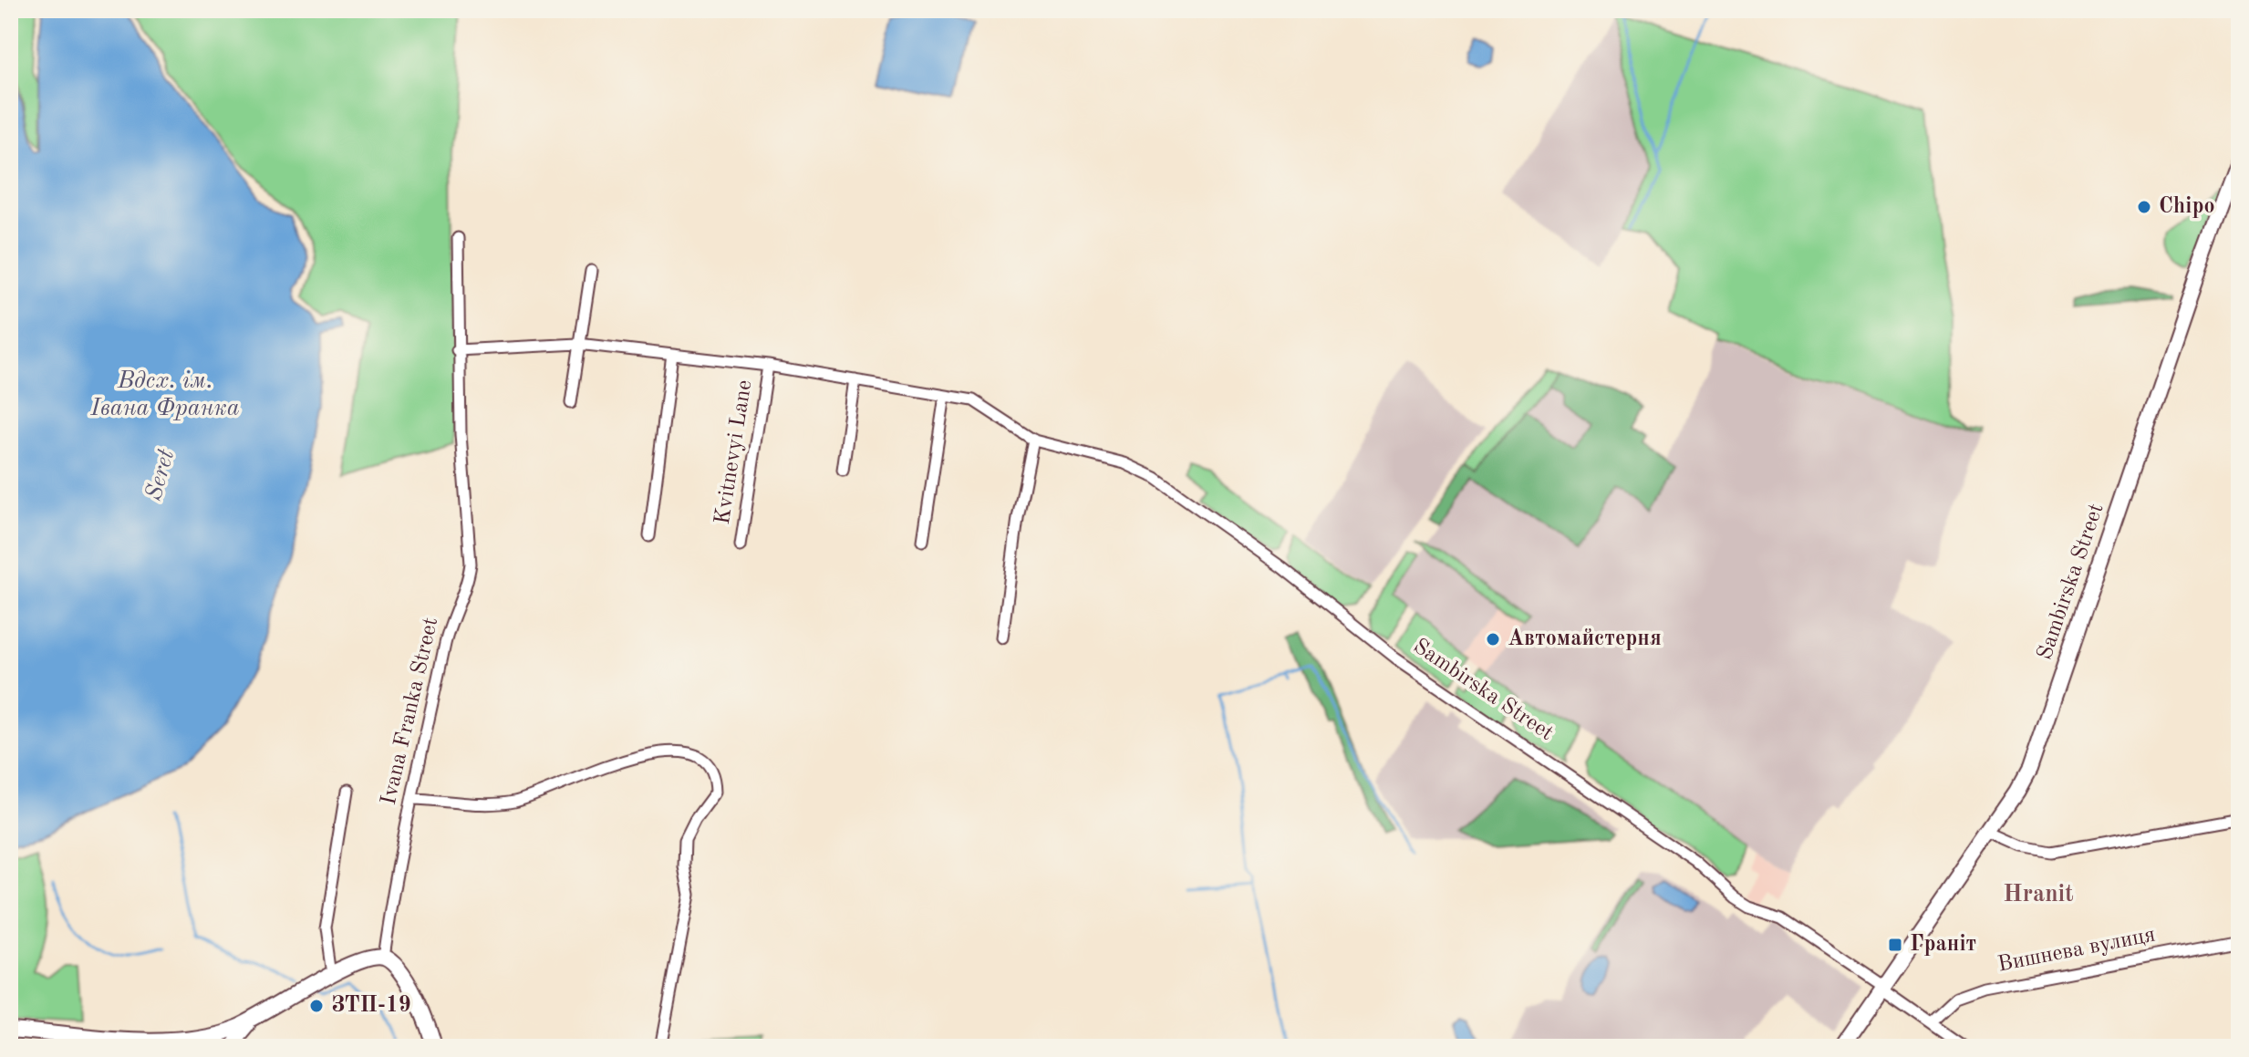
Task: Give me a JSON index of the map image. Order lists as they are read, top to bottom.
{
  "streets": {
    "main road": ["Sambirska Street"],
    "street": ["Kvitnevyi Lane", "Ivana Franka Street", "Вишнева вулиця"]
  },
  "crossings": [
    ["Kvitnevyi Lane", "Sambirska Street"],
    ["Sambirska Street", "Ivana Franka Street"]
  ],
  "districts": ["Hranit"],
  "water": ["Вдсх. ім. Івана Франка", "Seret"],
  "places": {
    "other": ["Chipo", "Автомайстерня", "ЗТП-19"],
    "transit": ["Граніт"]
  }
}
